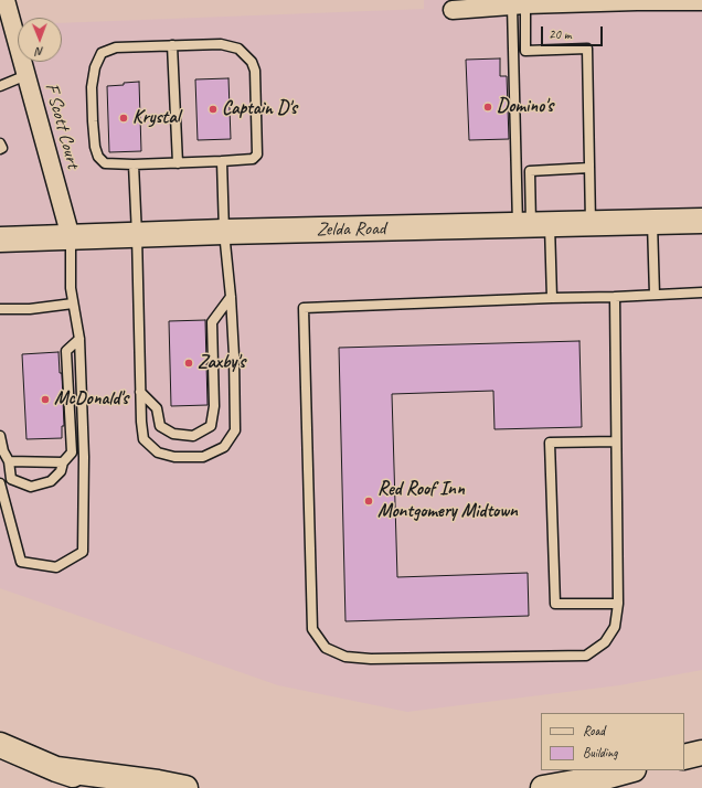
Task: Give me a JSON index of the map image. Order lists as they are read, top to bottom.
{
  "streets": {
    "main road": ["Zelda Road"],
    "street": ["F Scott Court"]
  },
  "crossings": [
    ["F Scott Court", "Zelda Road"]
  ],
  "places": [
    "Domino's",
    "Captain D's",
    "Krystal",
    "Zaxby's",
    "McDonald's",
    "Red Roof Inn Montgomery Midtown"
  ],
  "legend": ["Road", "Building"],
  "scale_bar": "20 m",
  "north": "bottom"
}
